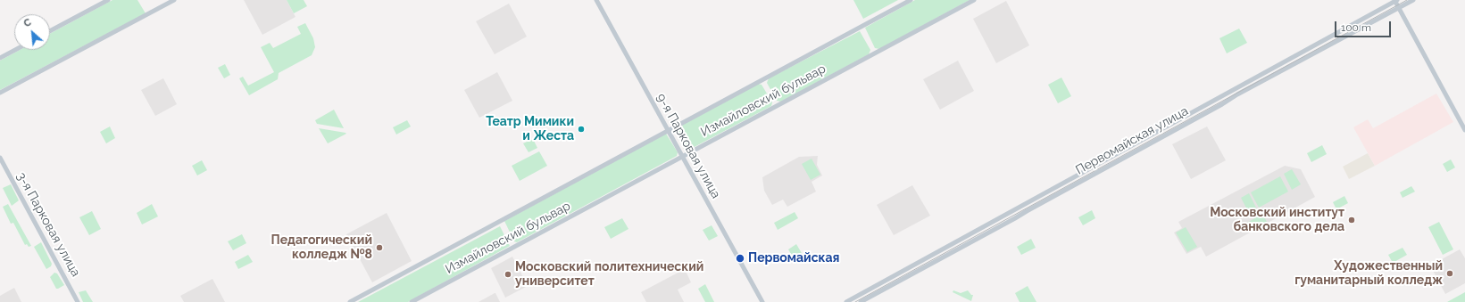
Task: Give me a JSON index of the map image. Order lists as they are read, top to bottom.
{
  "streets": {
    "main road": [
      "Измайловский бульвар",
      "Первомайская улица",
      "9-я Парковая улица",
      "3-я Парковая улица"
    ]
  },
  "crossings": [
    ["Измайловский бульвар", "9-я Парковая улица"]
  ],
  "places": [
    "Театр Мимики и Жеста",
    "Московский институт банковского дела",
    "Педагогический колледж №8",
    "Первомайская",
    "Художественный гуманитарный колледж",
    "Московский политехнический университет"
  ],
  "scale_bar": "100 m",
  "north": "top left"
}
